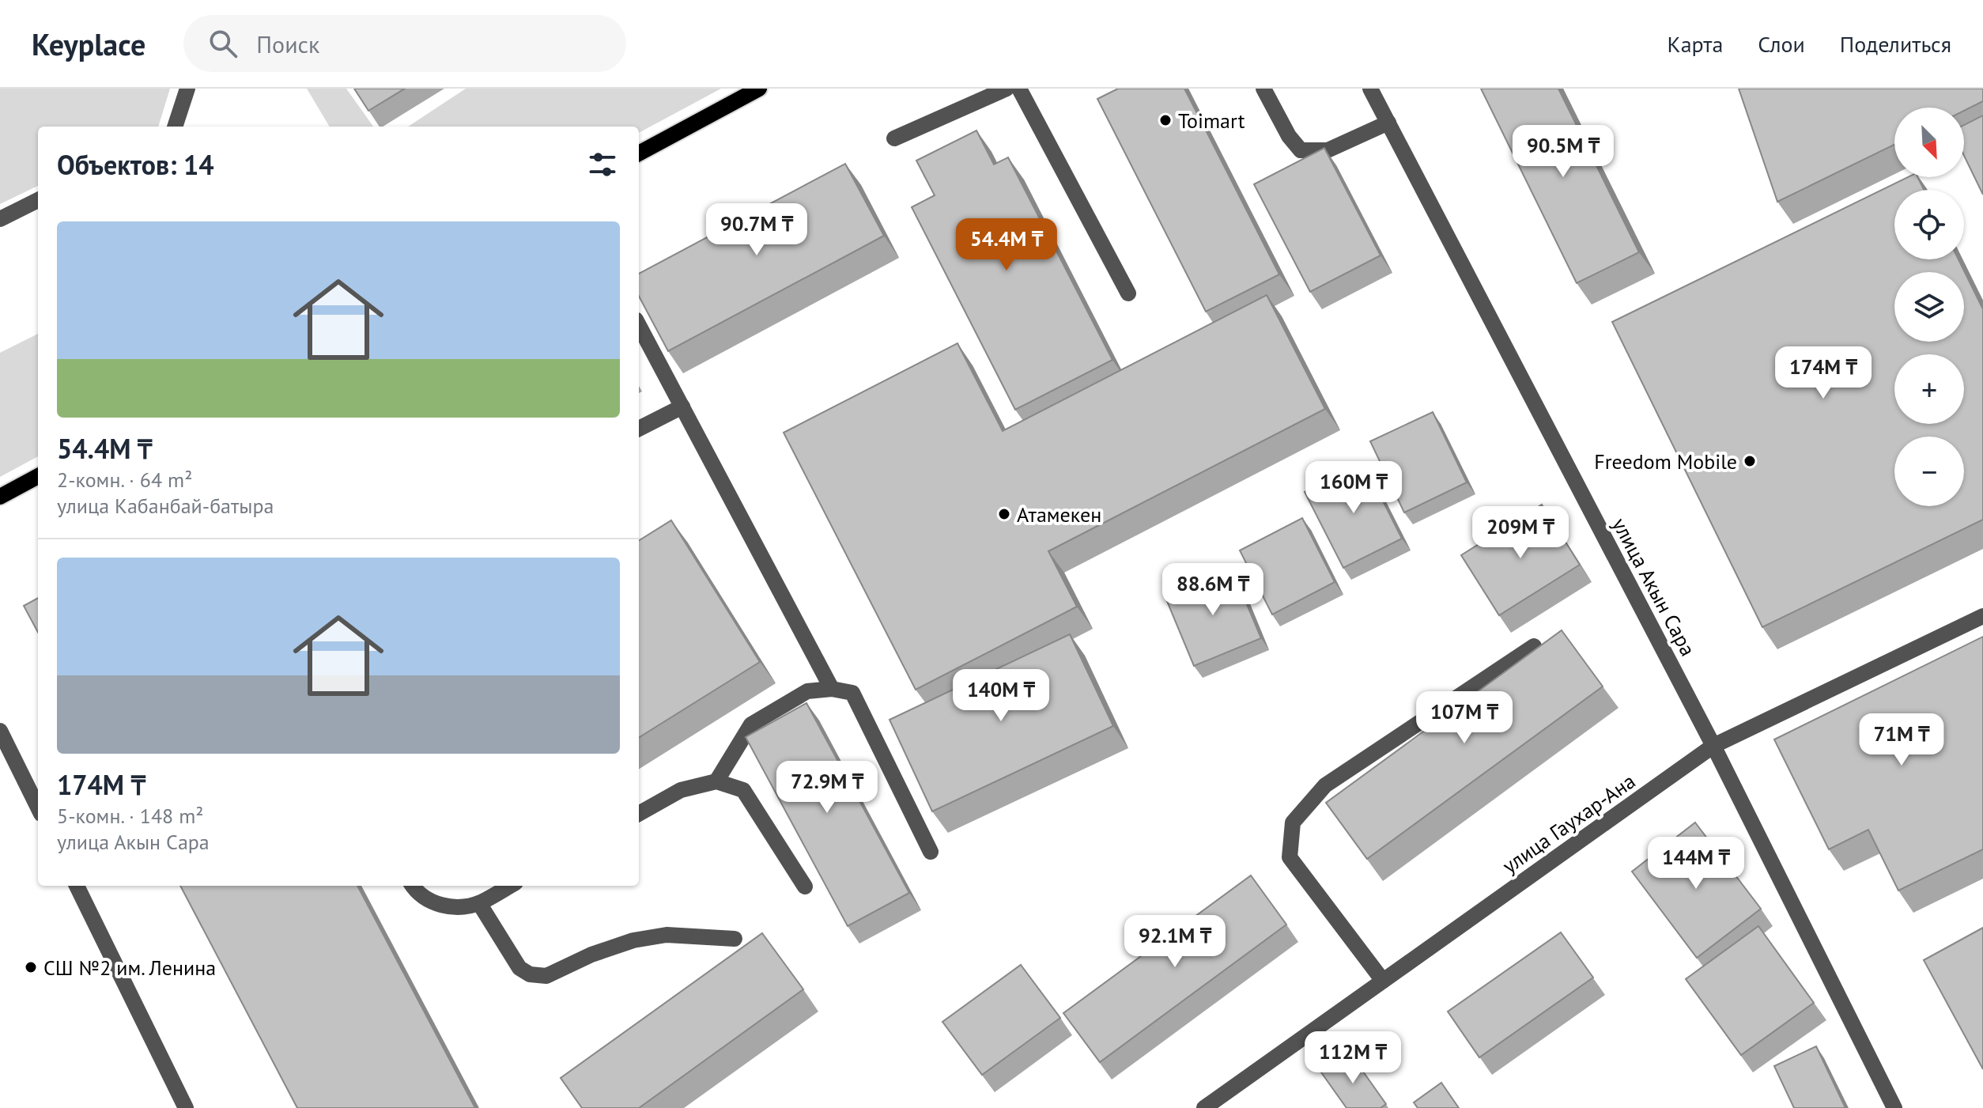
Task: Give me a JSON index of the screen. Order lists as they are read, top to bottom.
{
  "streets": {
    "street": ["улица Акын Сара", "улица Гаухар-Ана"]
  },
  "crossings": [
    ["улица Акын Сара", "улица Гаухар-Ана"]
  ],
  "places": [
    "Toimart",
    "Freedom Mobile",
    "Атамекен",
    "СШ №2 им. Ленина"
  ],
  "north": "bottom right",
  "page": {
    "header": "Keyplace",
    "search": "Поиск",
    "nav": ["Карта", "Слои", "Поделиться"],
    "map_buttons": ["+", "−"],
    "price": [
      "90.5M ₸",
      "90.7M ₸",
      "54.4M ₸",
      "174M ₸",
      "160M ₸",
      "209M ₸",
      "88.6M ₸",
      "140M ₸",
      "107M ₸",
      "71M ₸",
      "72.9M ₸",
      "144M ₸",
      "92.1M ₸",
      "112M ₸"
    ],
    "heading": "Объектов: 14",
    "list": [
      {
        "name": "54.4M ₸",
        "note": "2-комн. · 64 m² · улица Кабанбай-батыра"
      },
      {
        "name": "174M ₸",
        "note": "5-комн. · 148 m² · улица Акын Сара"
      }
    ]
  }
}
